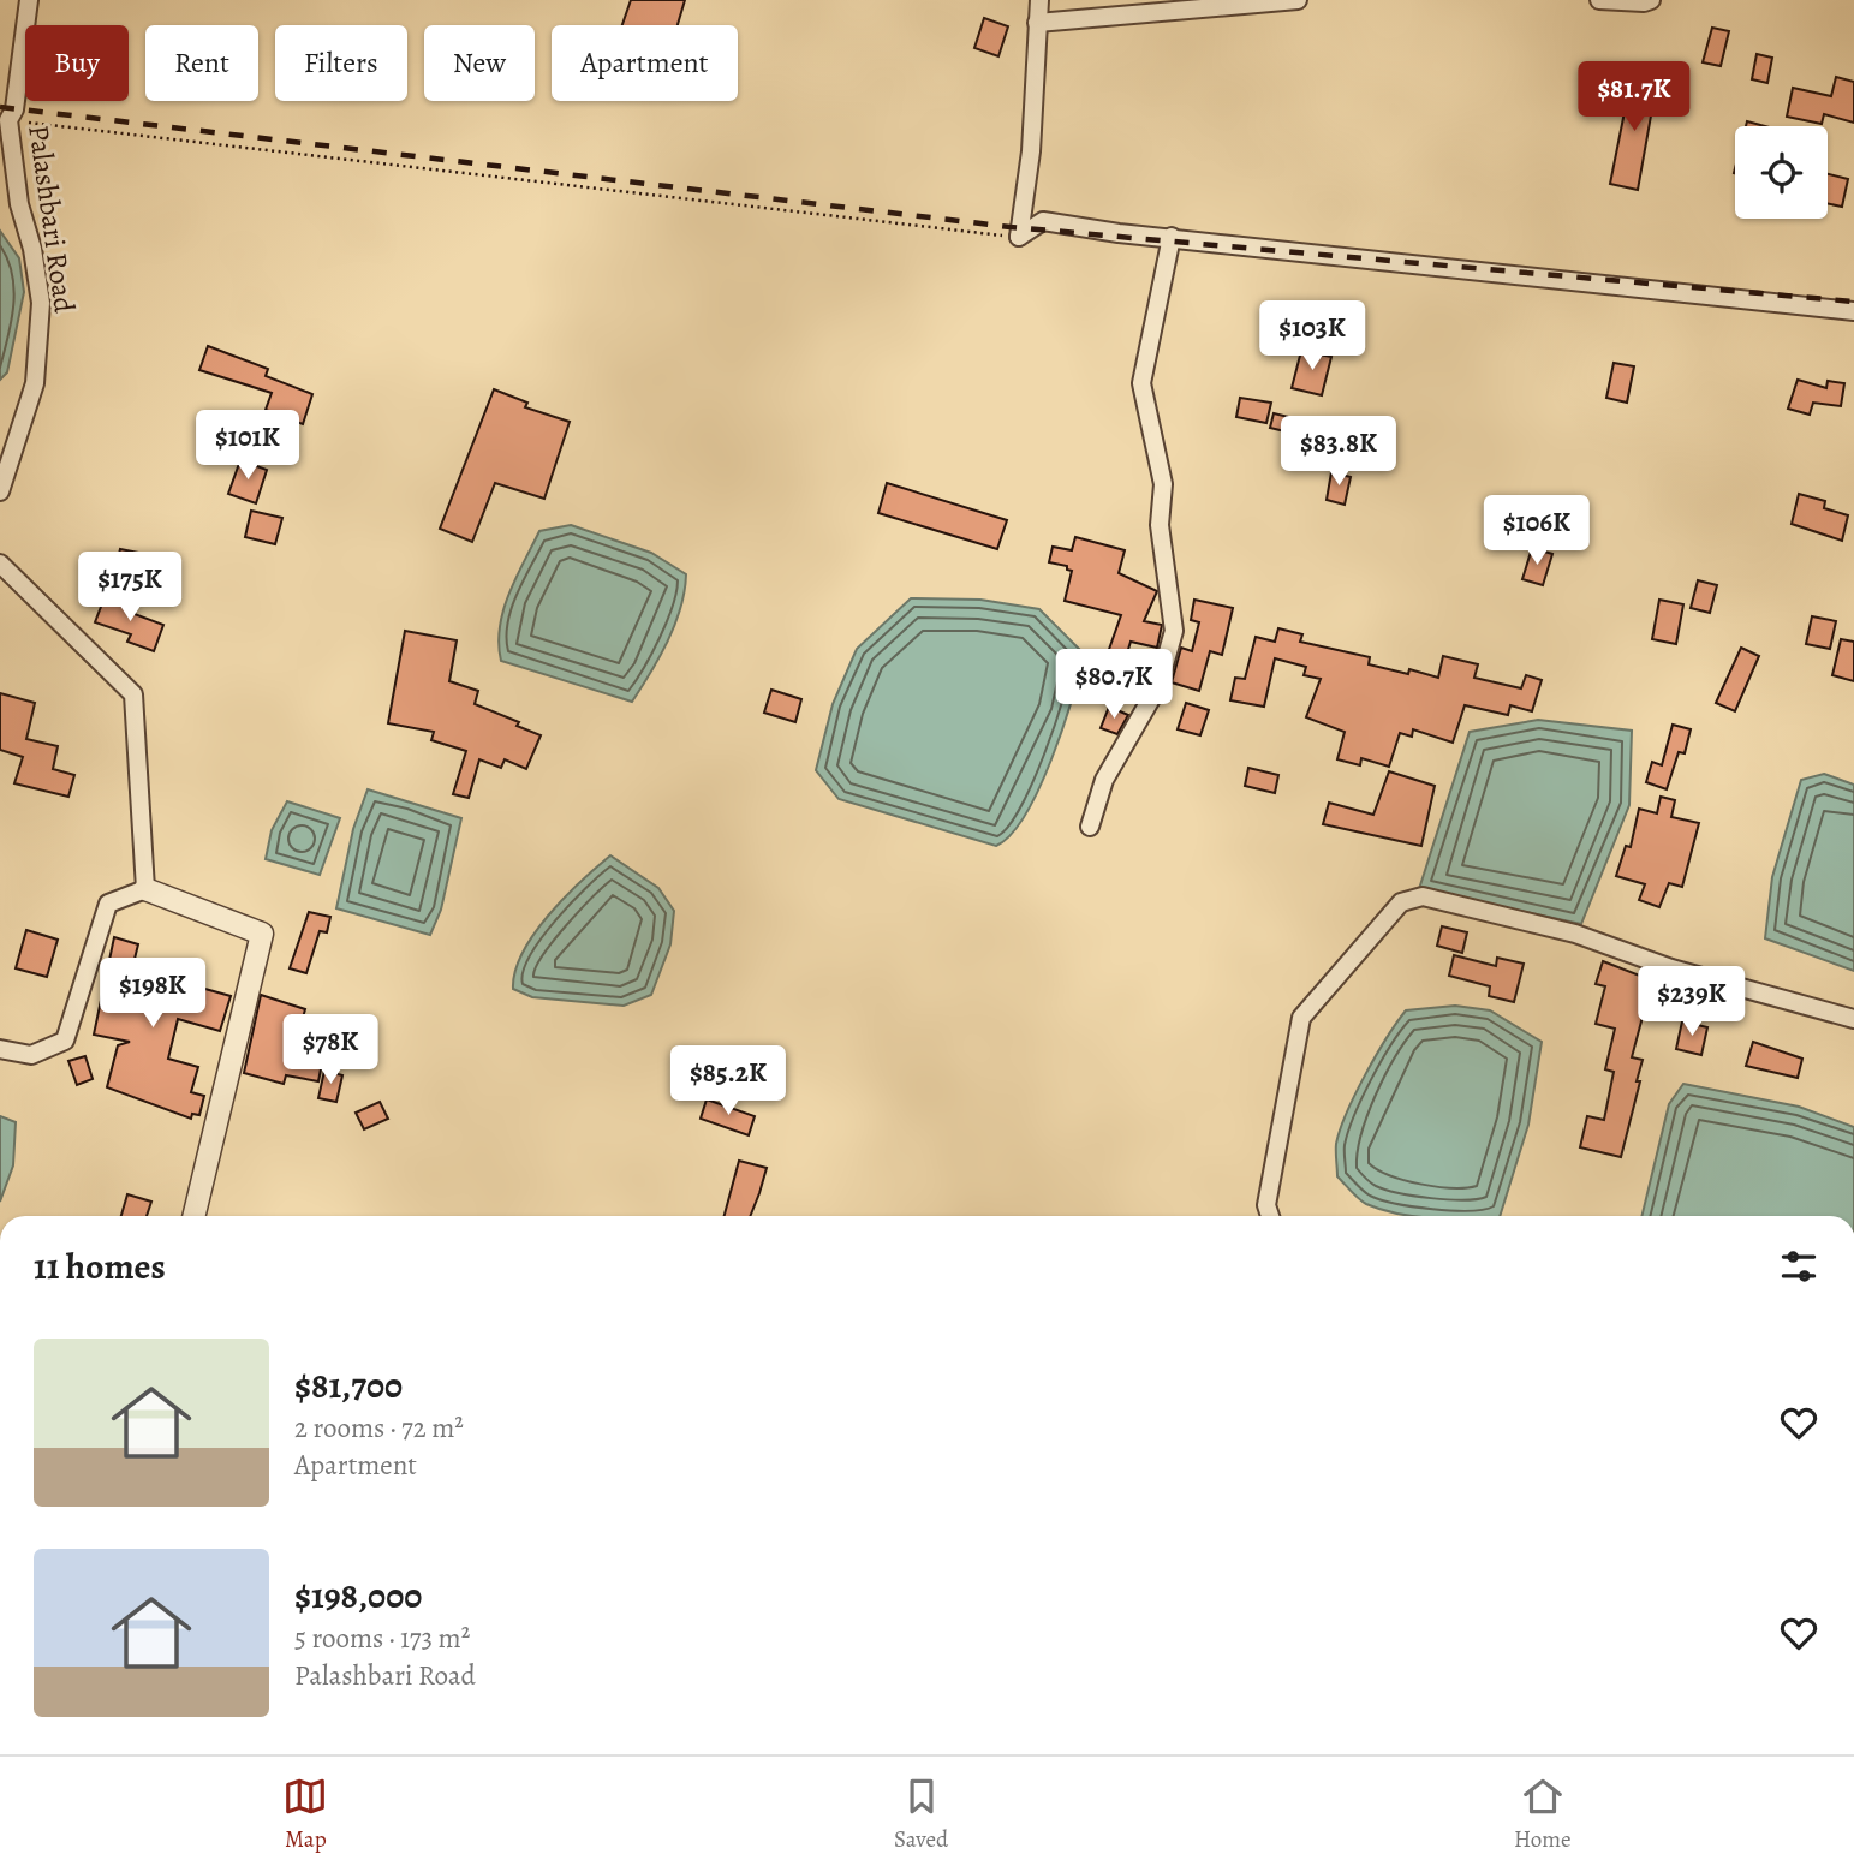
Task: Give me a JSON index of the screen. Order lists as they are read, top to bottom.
{
  "streets": {
    "street": ["Palashbari Road"]
  },
  "page": {
    "chip": [
      "Buy",
      "Rent",
      "Filters",
      "New",
      "Apartment"
    ],
    "price": [
      "$81.7K",
      "$103K",
      "$101K",
      "$83.8K",
      "$106K",
      "$175K",
      "$80.7K",
      "$198K",
      "$239K",
      "$78K",
      "$85.2K"
    ],
    "heading": "11 homes",
    "list": [
      {
        "name": "$81,700",
        "note": "2 rooms · 72 m² · Apartment"
      },
      {
        "name": "$198,000",
        "note": "5 rooms · 173 m² · Palashbari Road"
      }
    ],
    "tabs": ["Map", "Saved", "Home"]
  }
}
